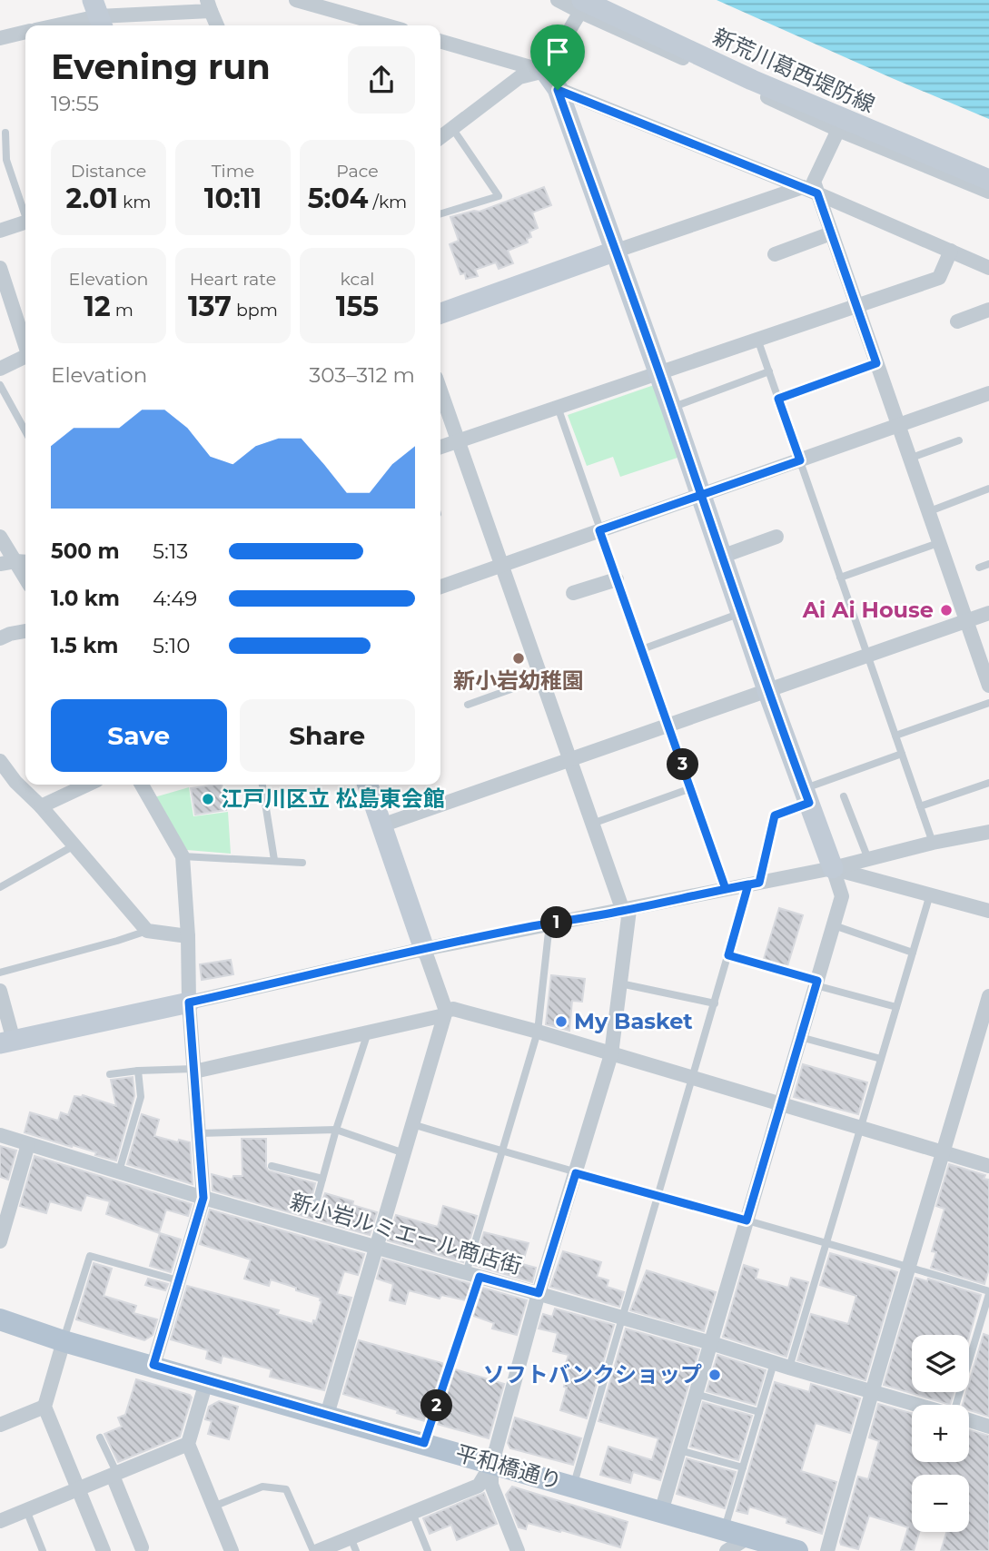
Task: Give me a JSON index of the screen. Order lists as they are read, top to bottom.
{
  "streets": {
    "main road": ["平和橋通り"],
    "street": ["新荒川葛西堤防線", "新小岩ルミエール商店街"]
  },
  "places": [
    "Ai Ai House",
    "新小岩幼稚園",
    "江戸川区立 松島東会館",
    "My Basket",
    "ソフトバンクショップ"
  ],
  "page": {
    "heading": ["Evening run", "19:55"],
    "stats": [
      ["Distance", "2.01 km"],
      ["Time", "10:11"],
      ["Pace", "5:04 /km"],
      ["Elevation", "12 m"],
      ["Heart rate", "137 bpm"],
      ["kcal", "155"]
    ],
    "chart": ["Elevation", "303–312 m"],
    "list": [
      {
        "name": "500 m",
        "note": "5:13"
      },
      {
        "name": "1.0 km",
        "note": "4:49"
      },
      {
        "name": "1.5 km",
        "note": "5:10"
      }
    ],
    "buttons": ["Save", "Share"],
    "pins": ["3", "1", "2"],
    "map_buttons": ["+", "−"]
  }
}
